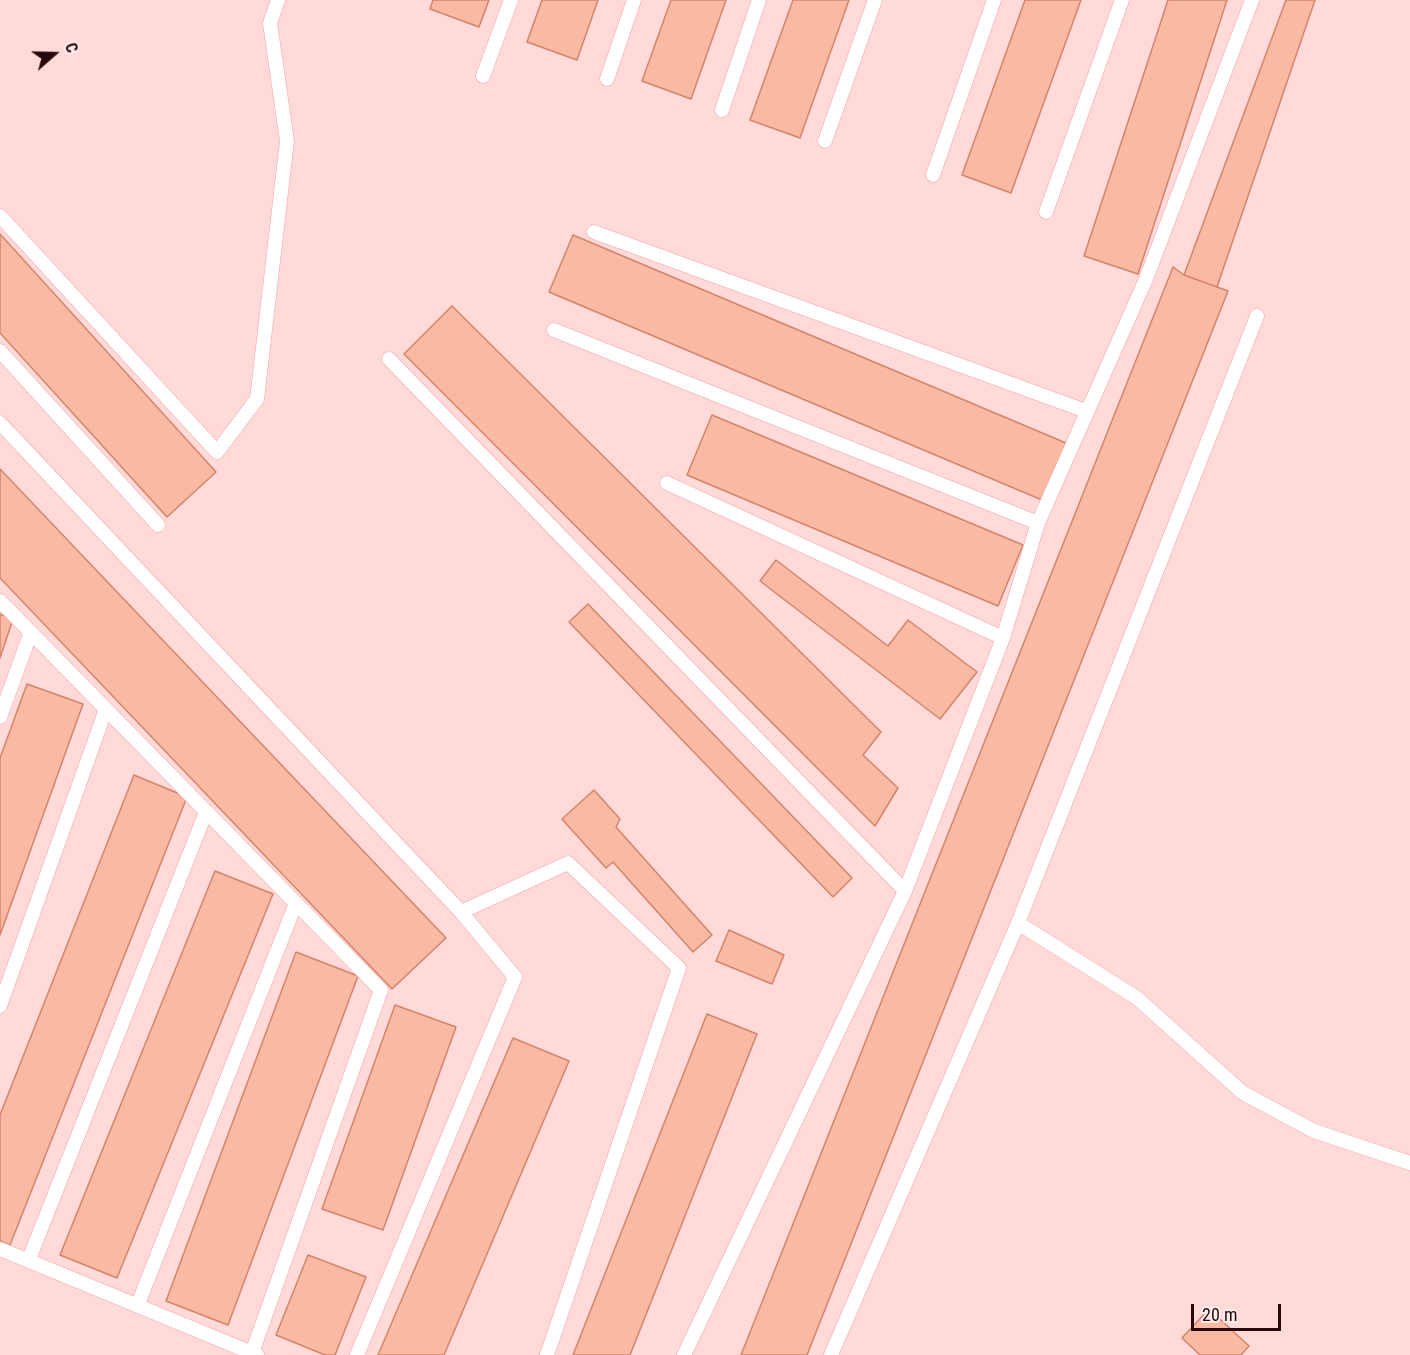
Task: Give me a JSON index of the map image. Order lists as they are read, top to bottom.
{
  "scale_bar": "20 m",
  "north": "right"
}
